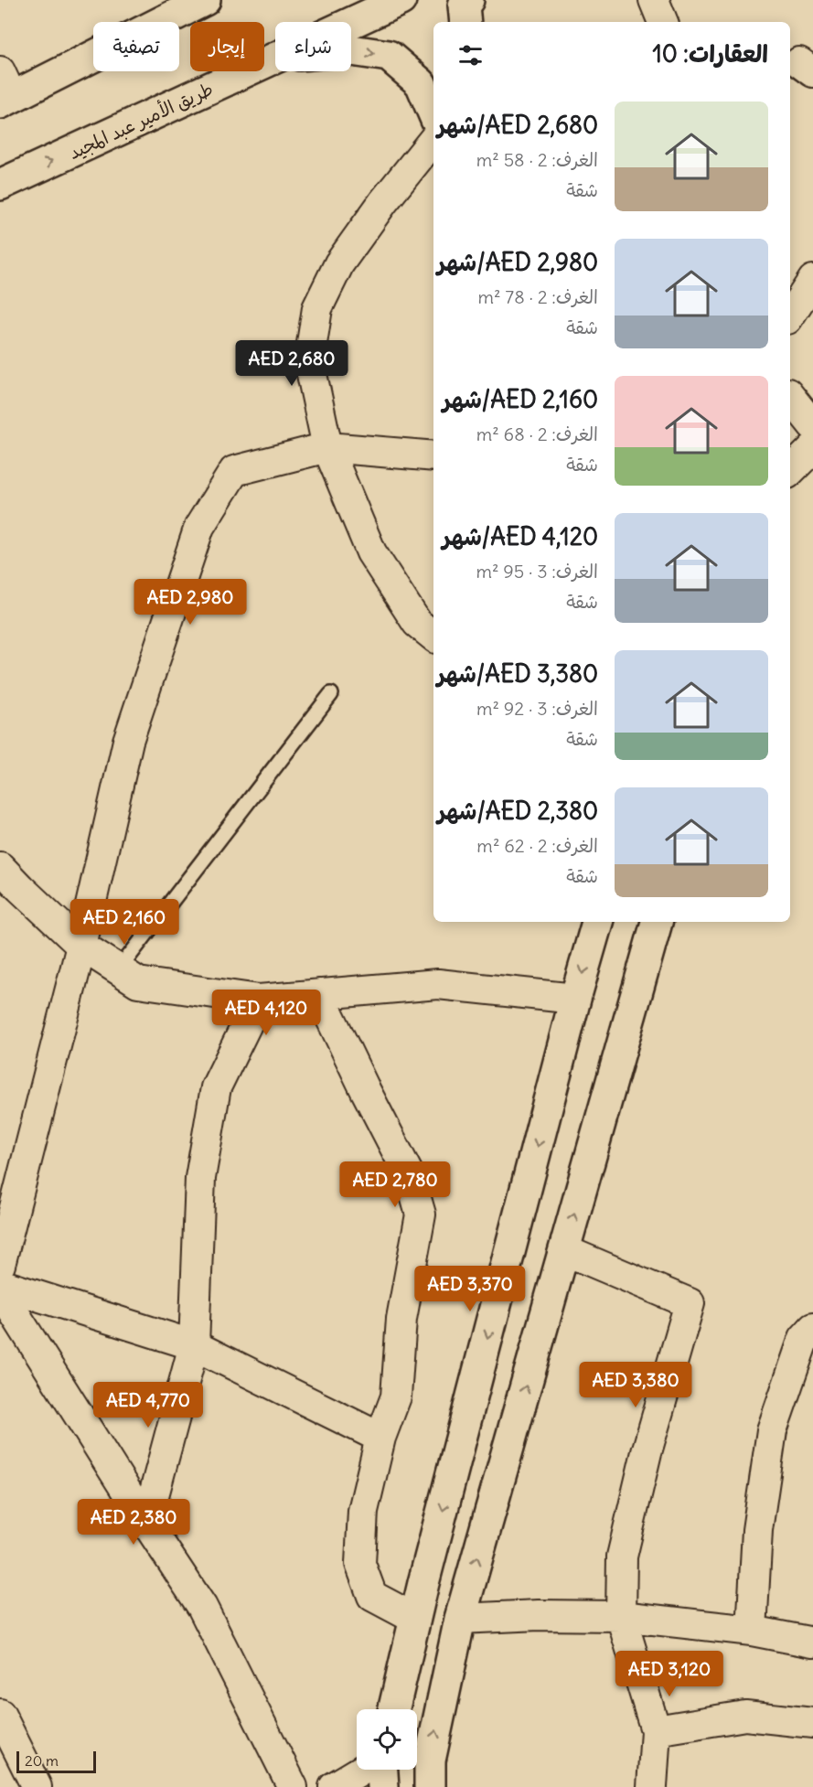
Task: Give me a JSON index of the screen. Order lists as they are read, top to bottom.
{
  "streets": {
    "main road": ["طريق الأمير عبد المجيد"]
  },
  "scale_bar": "20 m",
  "page": {
    "chip": ["شراء", "إيجار", "تصفية"],
    "heading": "العقارات: 10",
    "list": [
      {
        "name": "AED 2,680/شهر",
        "note": "الغرف: 2 · 58 m² · شقة"
      },
      {
        "name": "AED 2,980/شهر",
        "note": "الغرف: 2 · 78 m² · شقة"
      },
      {
        "name": "AED 2,160/شهر",
        "note": "الغرف: 2 · 68 m² · شقة"
      },
      {
        "name": "AED 4,120/شهر",
        "note": "الغرف: 3 · 95 m² · شقة"
      },
      {
        "name": "AED 3,380/شهر",
        "note": "الغرف: 3 · 92 m² · شقة"
      },
      {
        "name": "AED 2,380/شهر",
        "note": "الغرف: 2 · 62 m² · شقة"
      }
    ],
    "price": [
      "AED 2,680",
      "AED 2,980",
      "AED 2,160",
      "AED 4,120",
      "AED 2,780",
      "AED 3,370",
      "AED 3,380",
      "AED 4,770",
      "AED 2,380",
      "AED 3,120"
    ],
    "scale": "20 m"
  }
}
